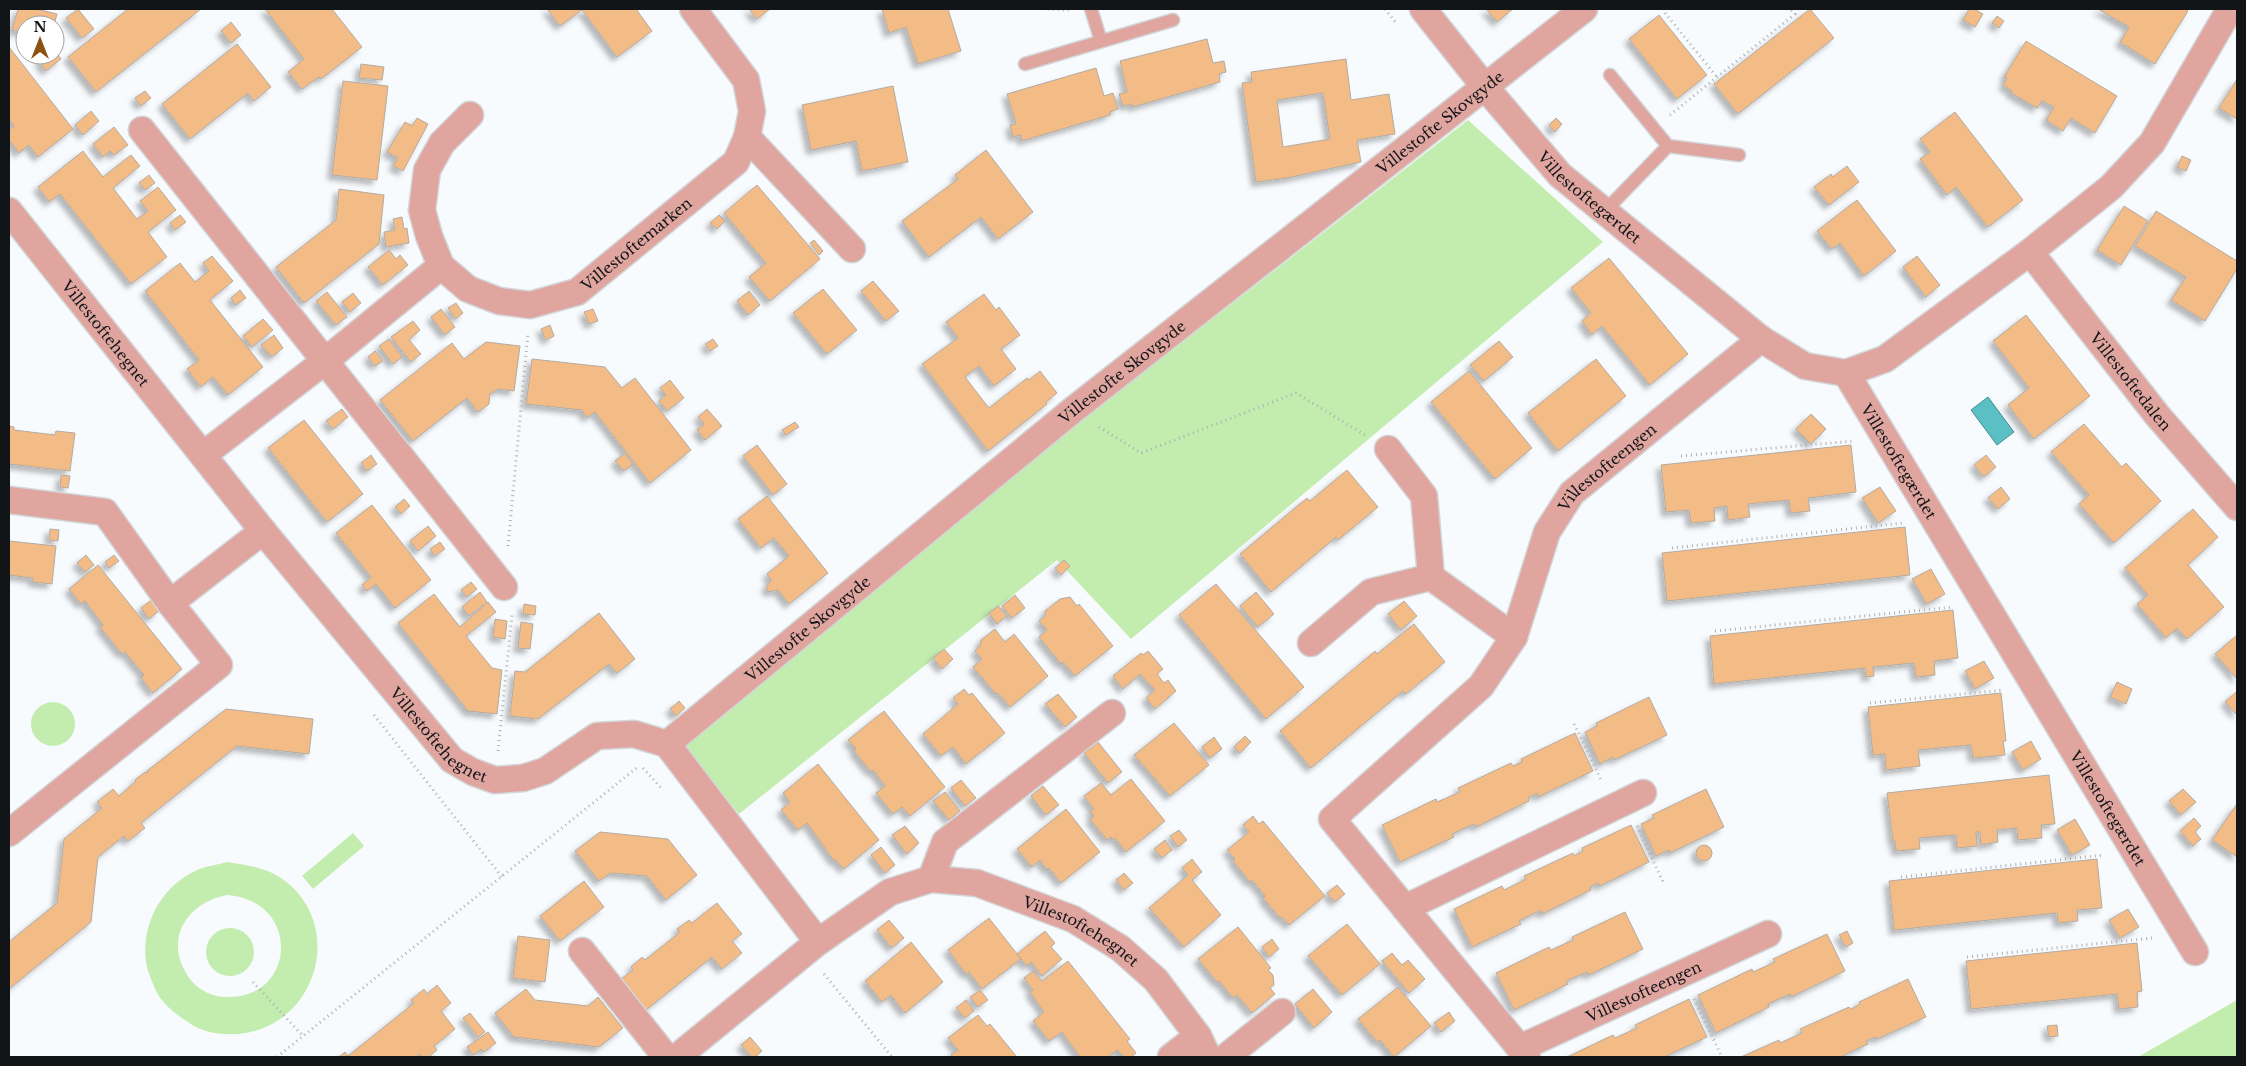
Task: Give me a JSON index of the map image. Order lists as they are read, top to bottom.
{
  "streets": {
    "street": [
      "Villestofte Skovgyde",
      "Villestoftegærdet",
      "Villestoftemarken",
      "Villestoftehegnet",
      "Villestoftedalen",
      "Villestofteengen"
    ]
  },
  "crossings": [
    ["Villestofte Skovgyde", "Villestoftegærdet"],
    ["Villestofte Skovgyde", "Villestoftehegnet"],
    ["Villestoftegærdet", "Villestofteengen"]
  ],
  "north": "top"
}
